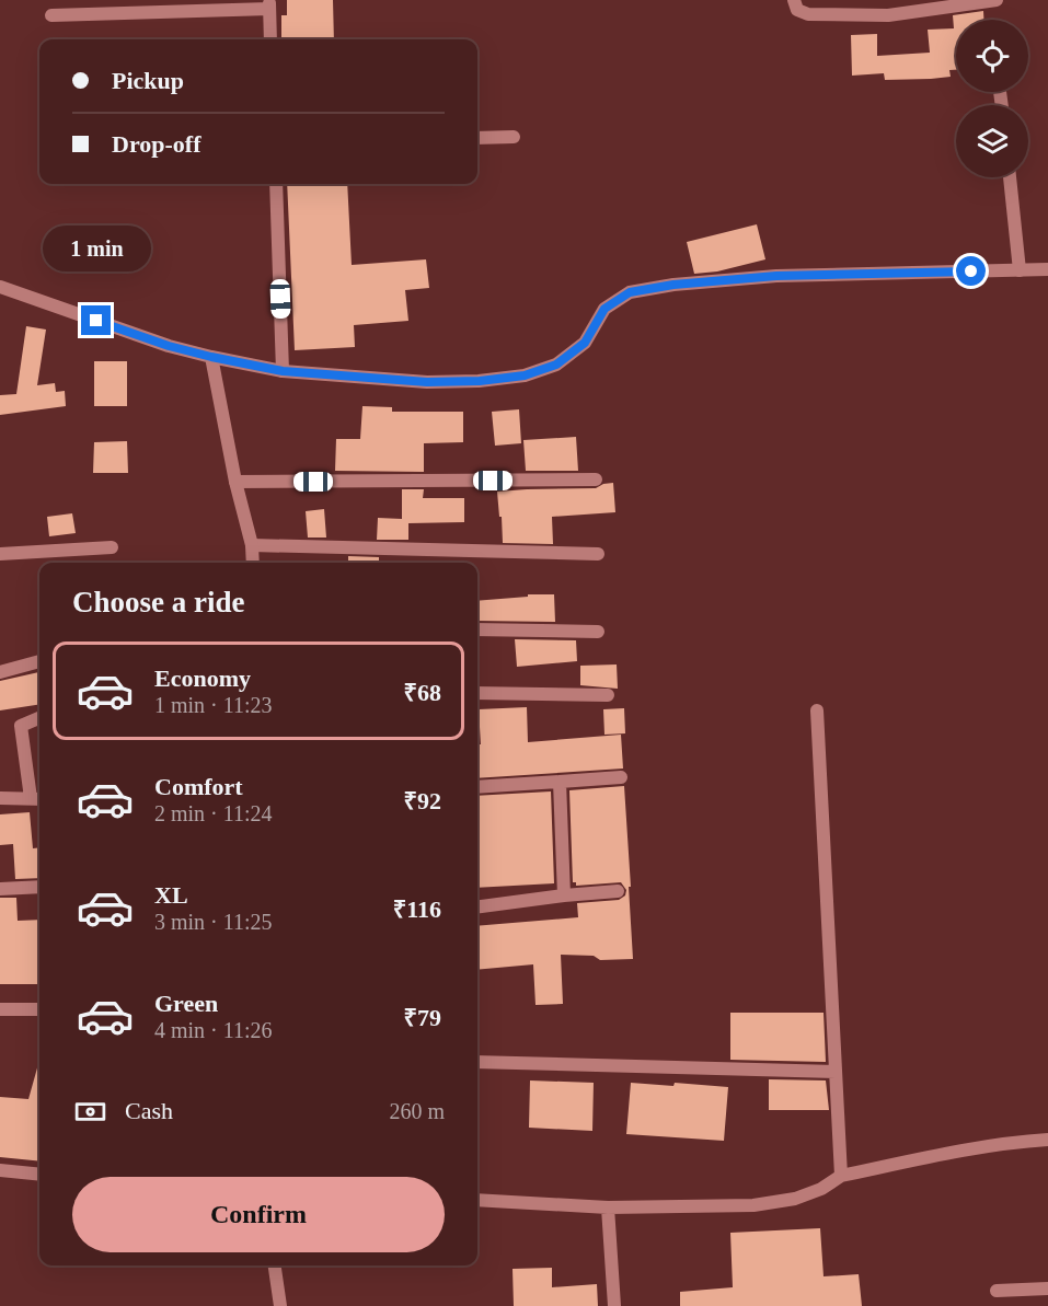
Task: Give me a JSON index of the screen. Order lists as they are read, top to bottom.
{
  "page": {
    "banner": ["Pickup", "Drop-off"],
    "bubble": "1 min",
    "heading": "Choose a ride",
    "list": [
      {
        "name": "Economy",
        "note": "1 min · 11:23",
        "value": "₹68"
      },
      {
        "name": "Comfort",
        "note": "2 min · 11:24",
        "value": "₹92"
      },
      {
        "name": "XL",
        "note": "3 min · 11:25",
        "value": "₹116"
      },
      {
        "name": "Green",
        "note": "4 min · 11:26",
        "value": "₹79"
      }
    ],
    "pay": ["Cash", "260 m"],
    "buttons": "Confirm"
  }
}
